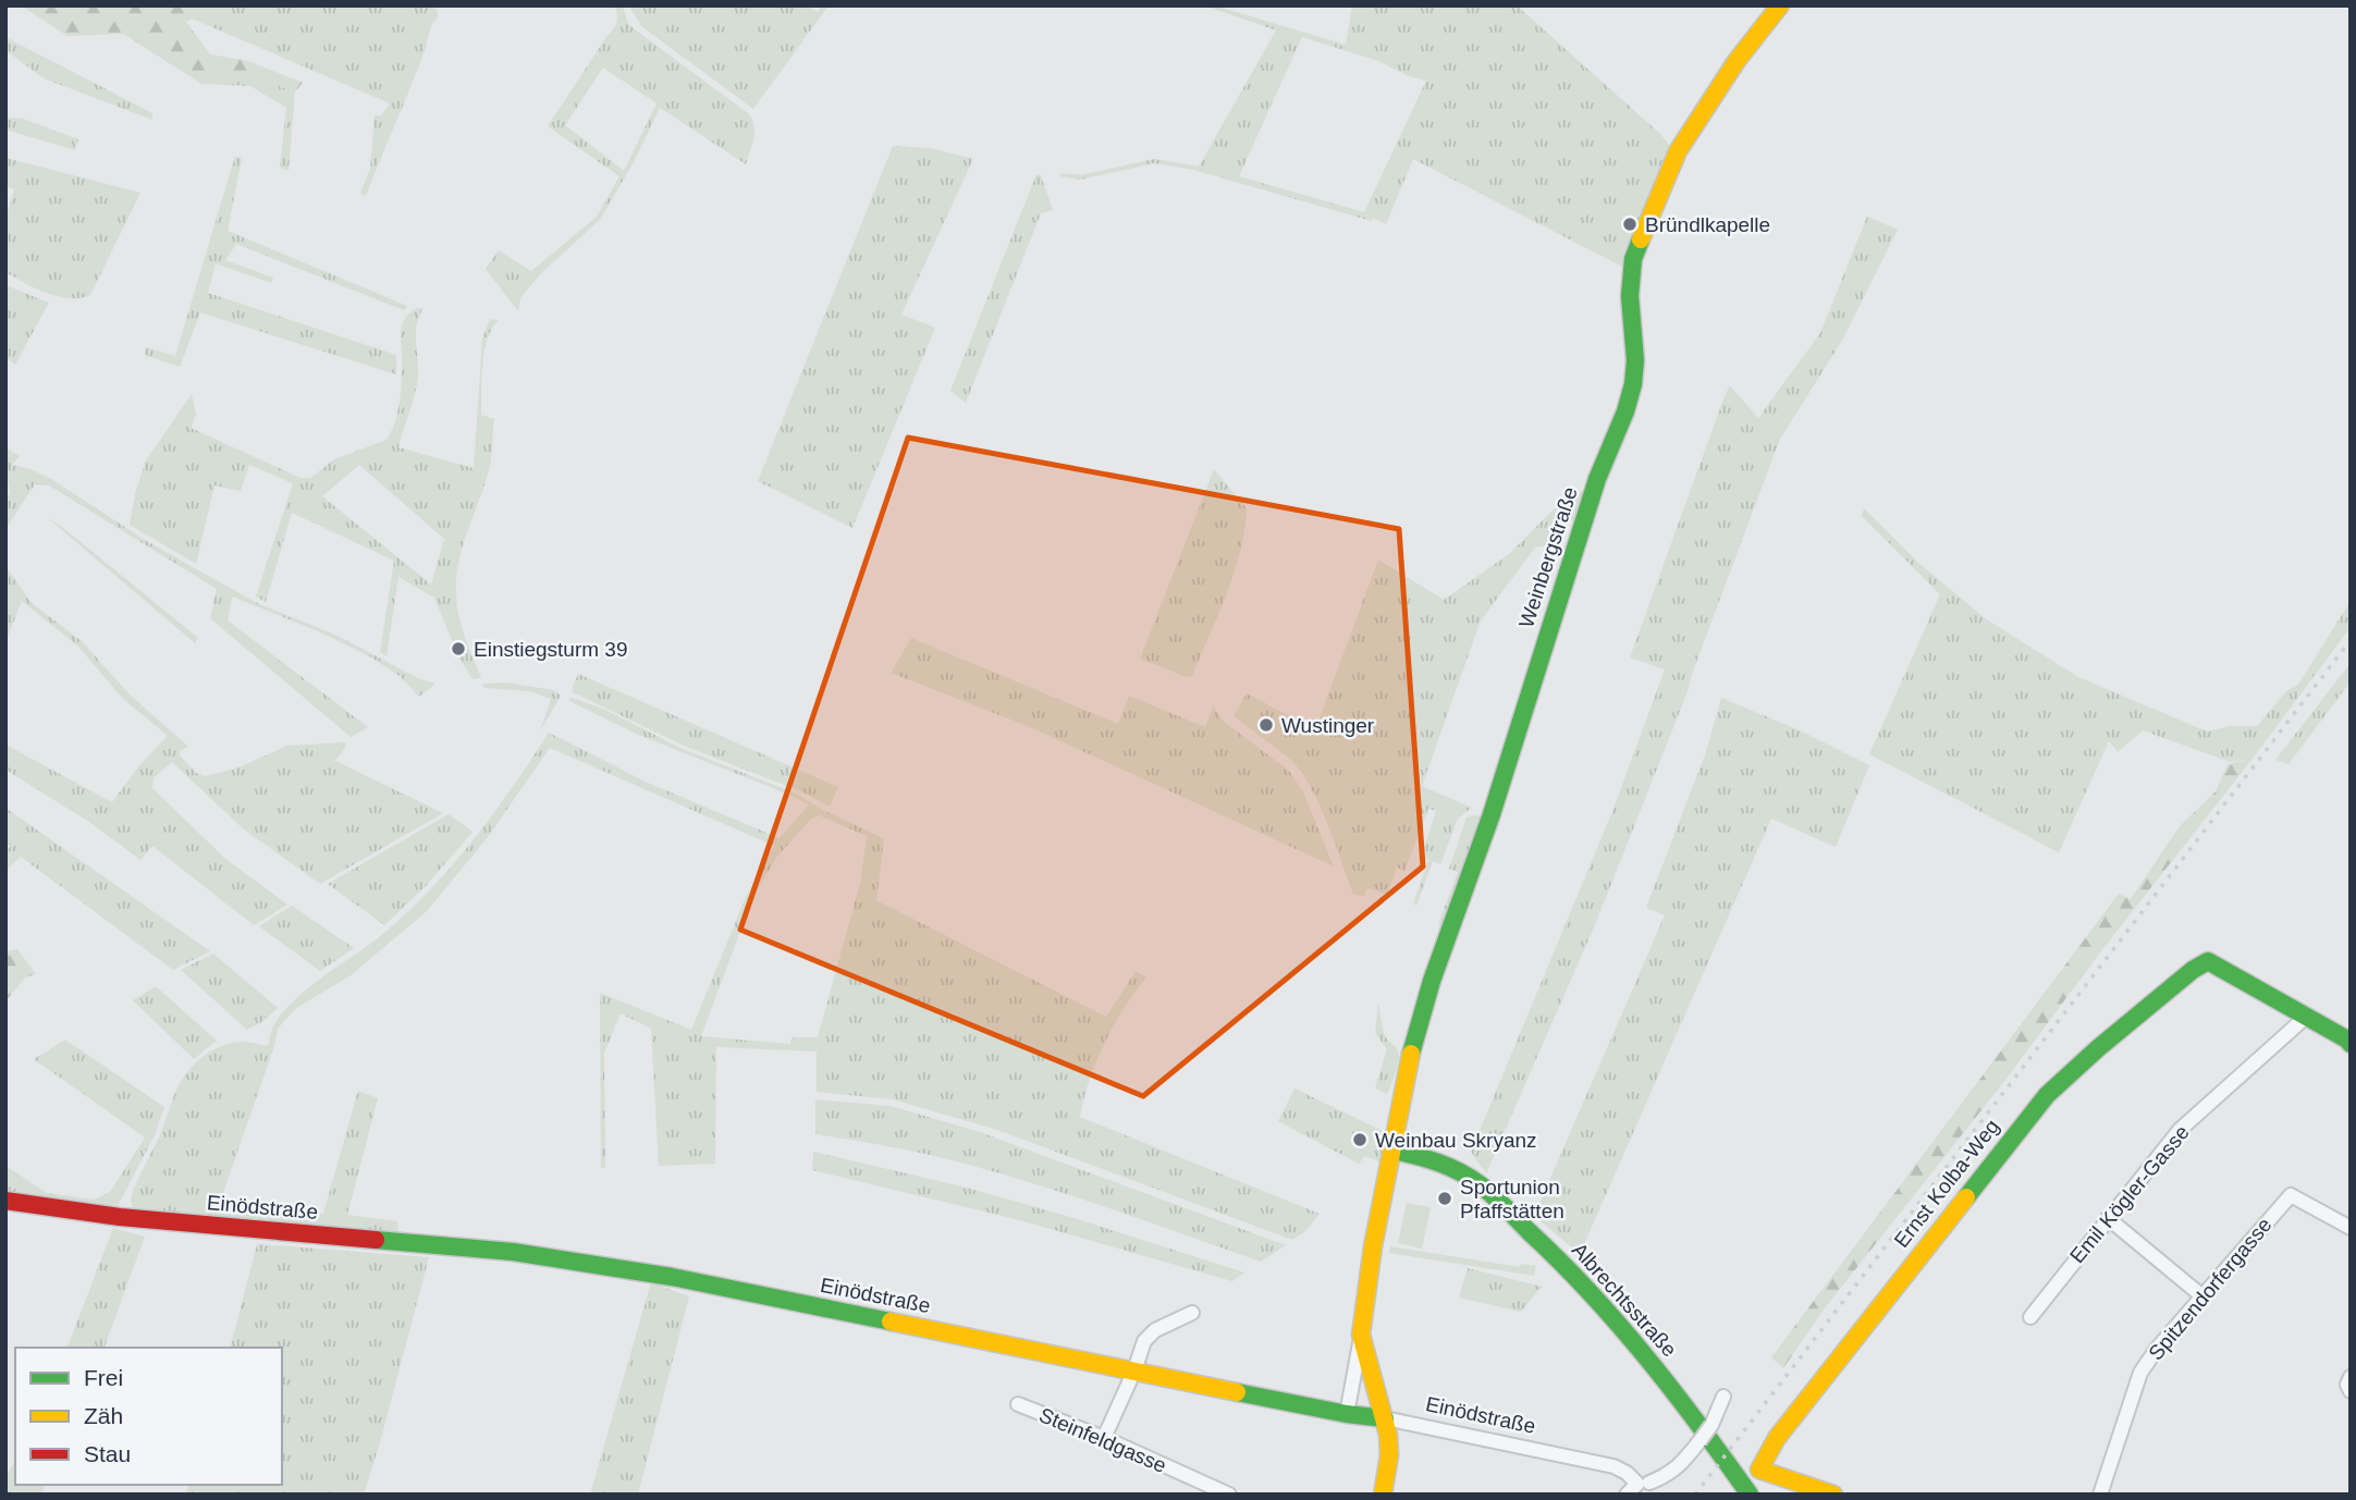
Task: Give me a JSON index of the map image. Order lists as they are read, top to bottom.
{
  "streets": {
    "street": [
      "Weinbergstraße",
      "Ernst Kolba-Weg",
      "Emil Kögler-Gasse",
      "Einödstraße",
      "Spitzendorfergasse",
      "Albrechtsstraße",
      "Steinfeldgasse"
    ]
  },
  "crossings": [
    ["Weinbergstraße", "Albrechtsstraße"],
    ["Ernst Kolba-Weg", "Emil Kögler-Gasse"]
  ],
  "places": [
    "Bründlkapelle",
    "Einstiegsturm 39",
    "Wustinger",
    "Weinbau Skryanz",
    "Sportunion Pfaffstätten"
  ],
  "legend": ["Frei", "Zäh", "Stau"]
}
